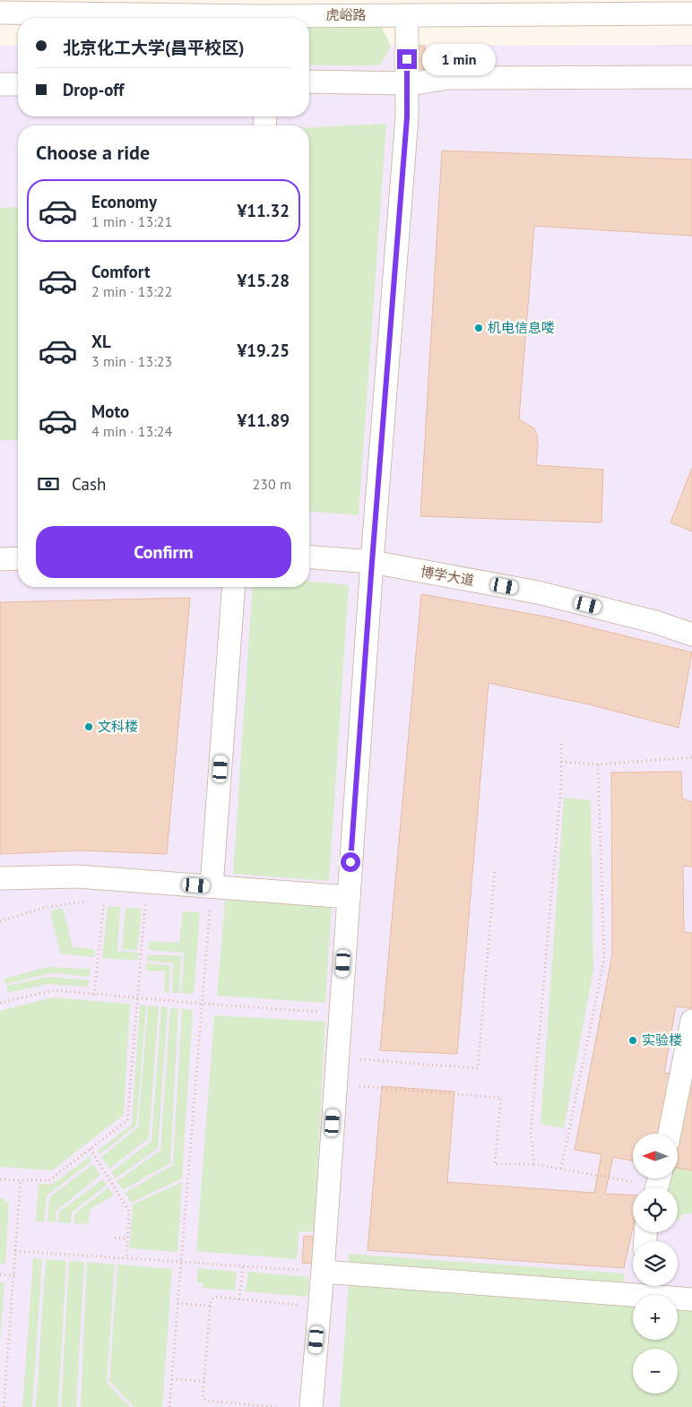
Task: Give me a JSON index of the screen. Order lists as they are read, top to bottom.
{
  "streets": {
    "street": ["虎峪路", "博学大道"]
  },
  "places": ["机电信息喽", "文科楼", "实验楼"],
  "north": "left",
  "page": {
    "banner": ["北京化工大学(昌平校区)", "Drop-off"],
    "bubble": "1 min",
    "heading": "Choose a ride",
    "list": [
      {
        "name": "Economy",
        "note": "1 min · 13:21",
        "value": "¥11.32"
      },
      {
        "name": "Comfort",
        "note": "2 min · 13:22",
        "value": "¥15.28"
      },
      {
        "name": "XL",
        "note": "3 min · 13:23",
        "value": "¥19.25"
      },
      {
        "name": "Moto",
        "note": "4 min · 13:24",
        "value": "¥11.89"
      }
    ],
    "pay": ["Cash", "230 m"],
    "buttons": "Confirm",
    "map_buttons": ["+", "−"]
  }
}
